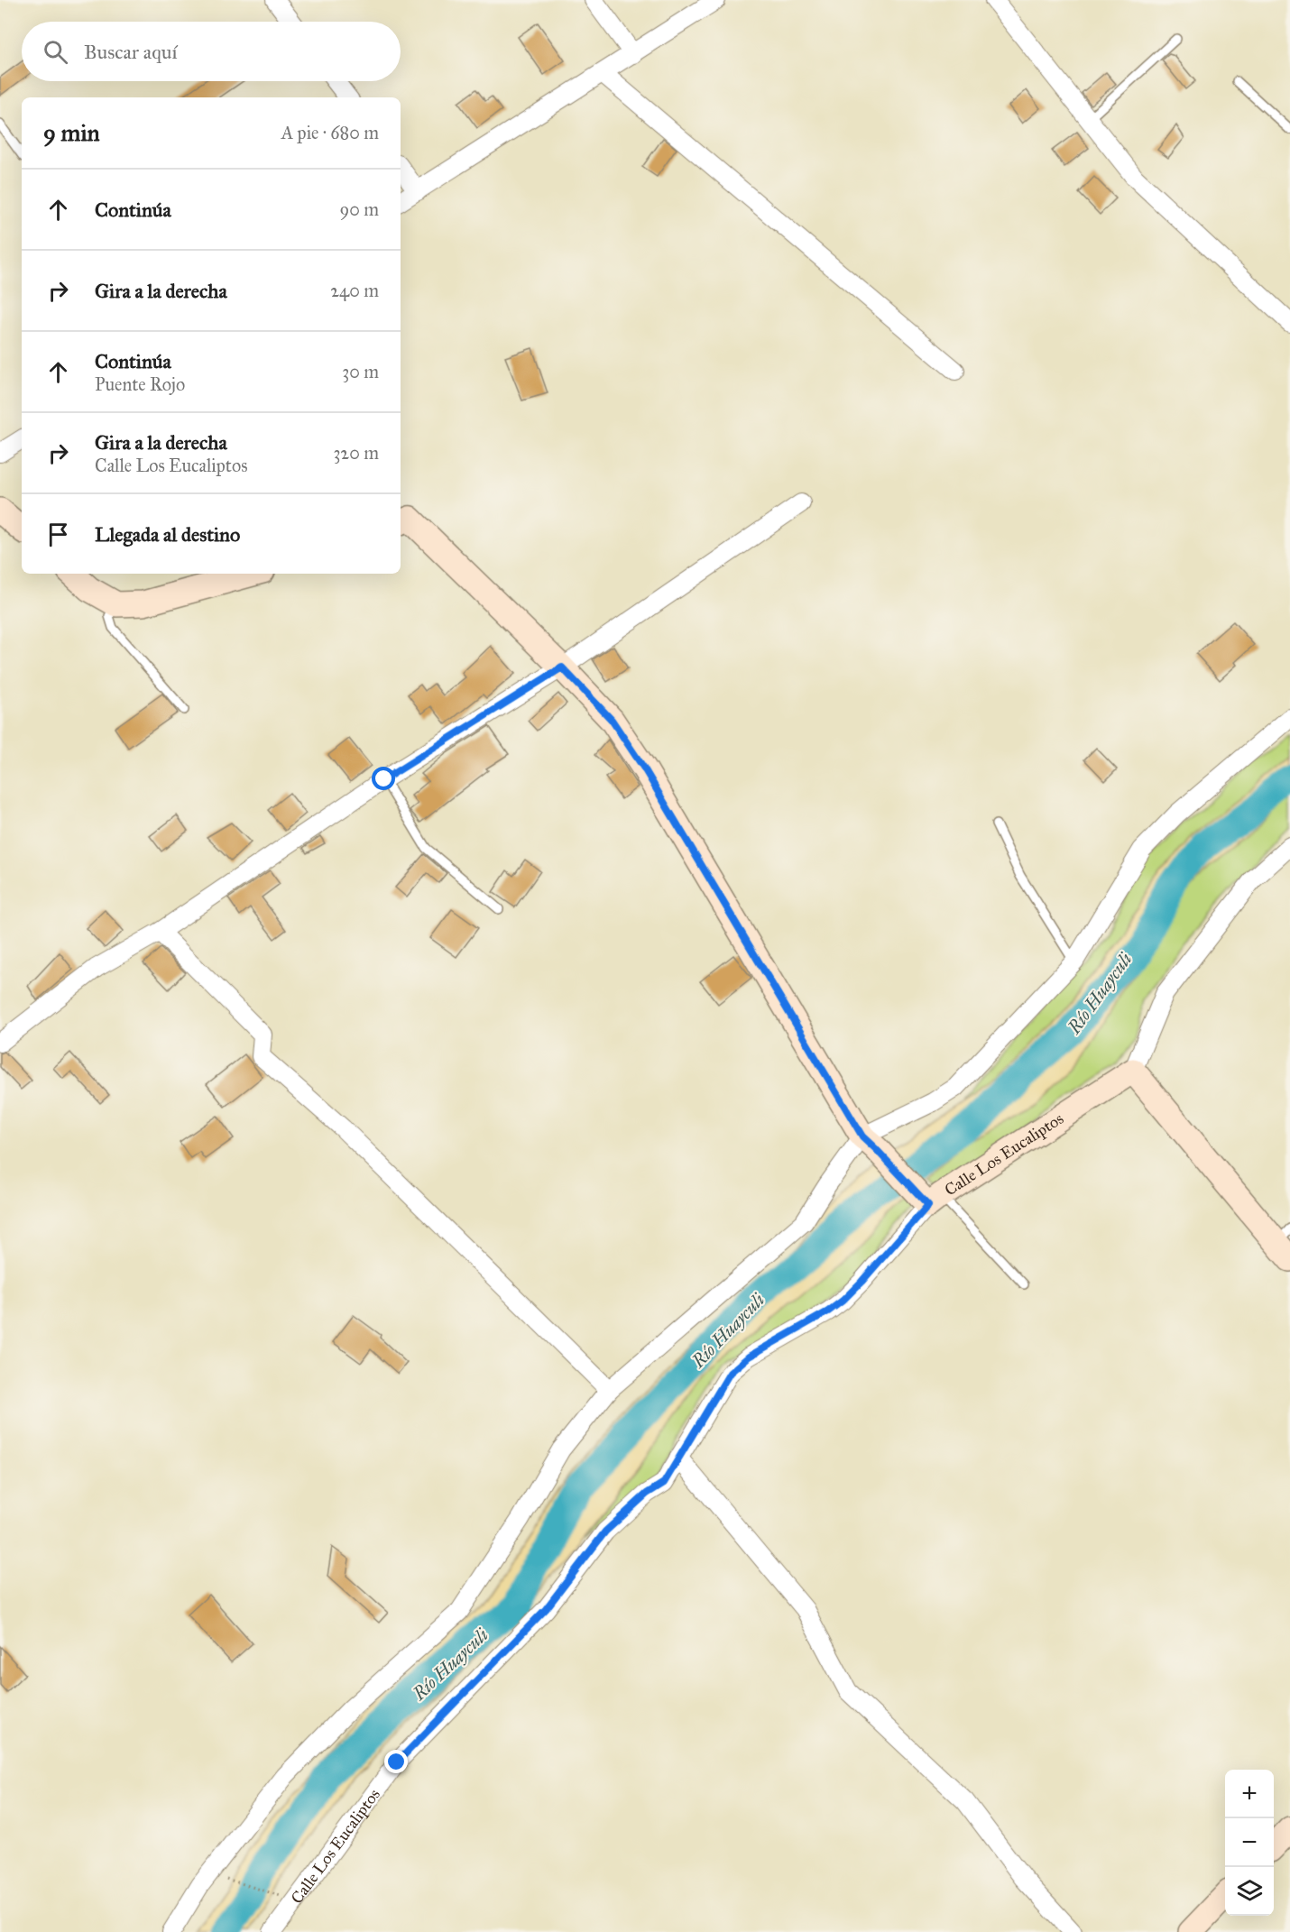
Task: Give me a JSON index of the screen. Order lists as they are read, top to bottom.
{
  "streets": {
    "street": ["Calle Los Eucaliptos"]
  },
  "water": ["Río Huayculi"],
  "page": {
    "search": "Buscar aquí",
    "heading": ["9 min", "A pie · 680 m"],
    "list": [
      ["Continúa", "90 m"],
      ["Gira a la derecha", "240 m"],
      ["Continúa", "Puente Rojo", "30 m"],
      ["Gira a la derecha", "Calle Los Eucaliptos", "320 m"],
      "Llegada al destino"
    ],
    "map_buttons": ["+", "−"]
  }
}
